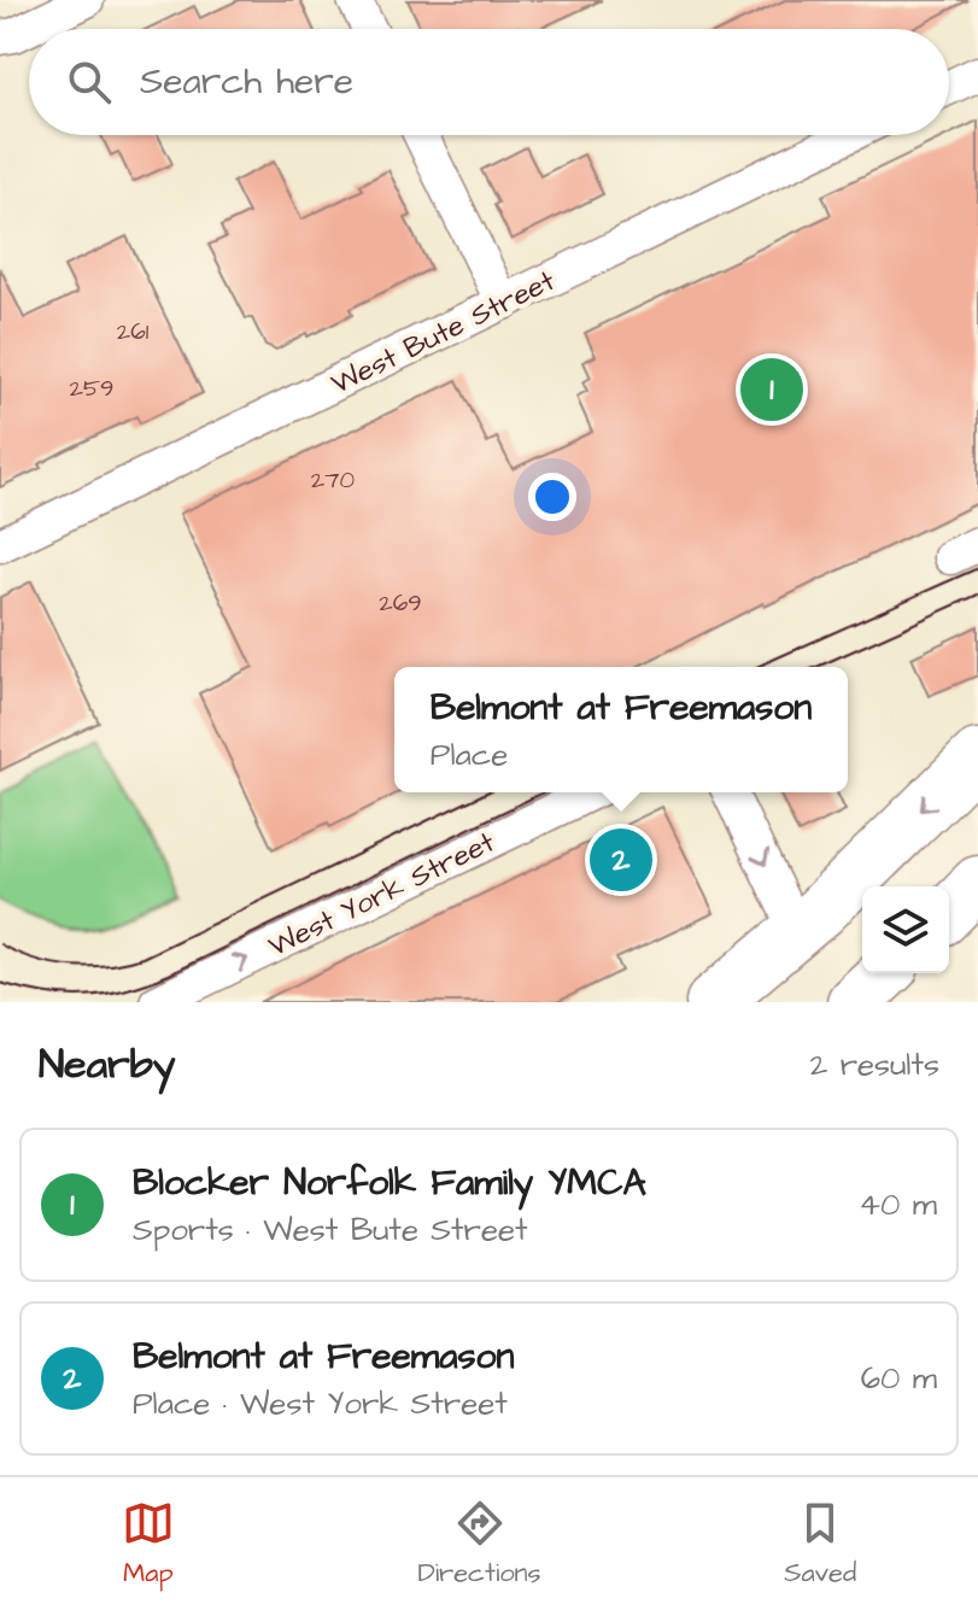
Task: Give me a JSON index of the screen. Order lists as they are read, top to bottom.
{
  "streets": {
    "street": ["West Bute Street", "West York Street"]
  },
  "one_way": ["West York Street"],
  "house_numbers": [
    "261",
    "259",
    "270",
    "269"
  ],
  "page": {
    "search": "Search here",
    "pins": ["1", "2"],
    "popup": ["Belmont at Freemason", "Place"],
    "heading": ["Nearby", "2 results"],
    "list": [
      {
        "mark": "1",
        "name": "Blocker Norfolk Family YMCA",
        "note": "Sports · West Bute Street",
        "value": "40 m"
      },
      {
        "mark": "2",
        "name": "Belmont at Freemason",
        "note": "Place · West York Street",
        "value": "60 m"
      }
    ],
    "nav": ["Map", "Directions", "Saved"]
  }
}
